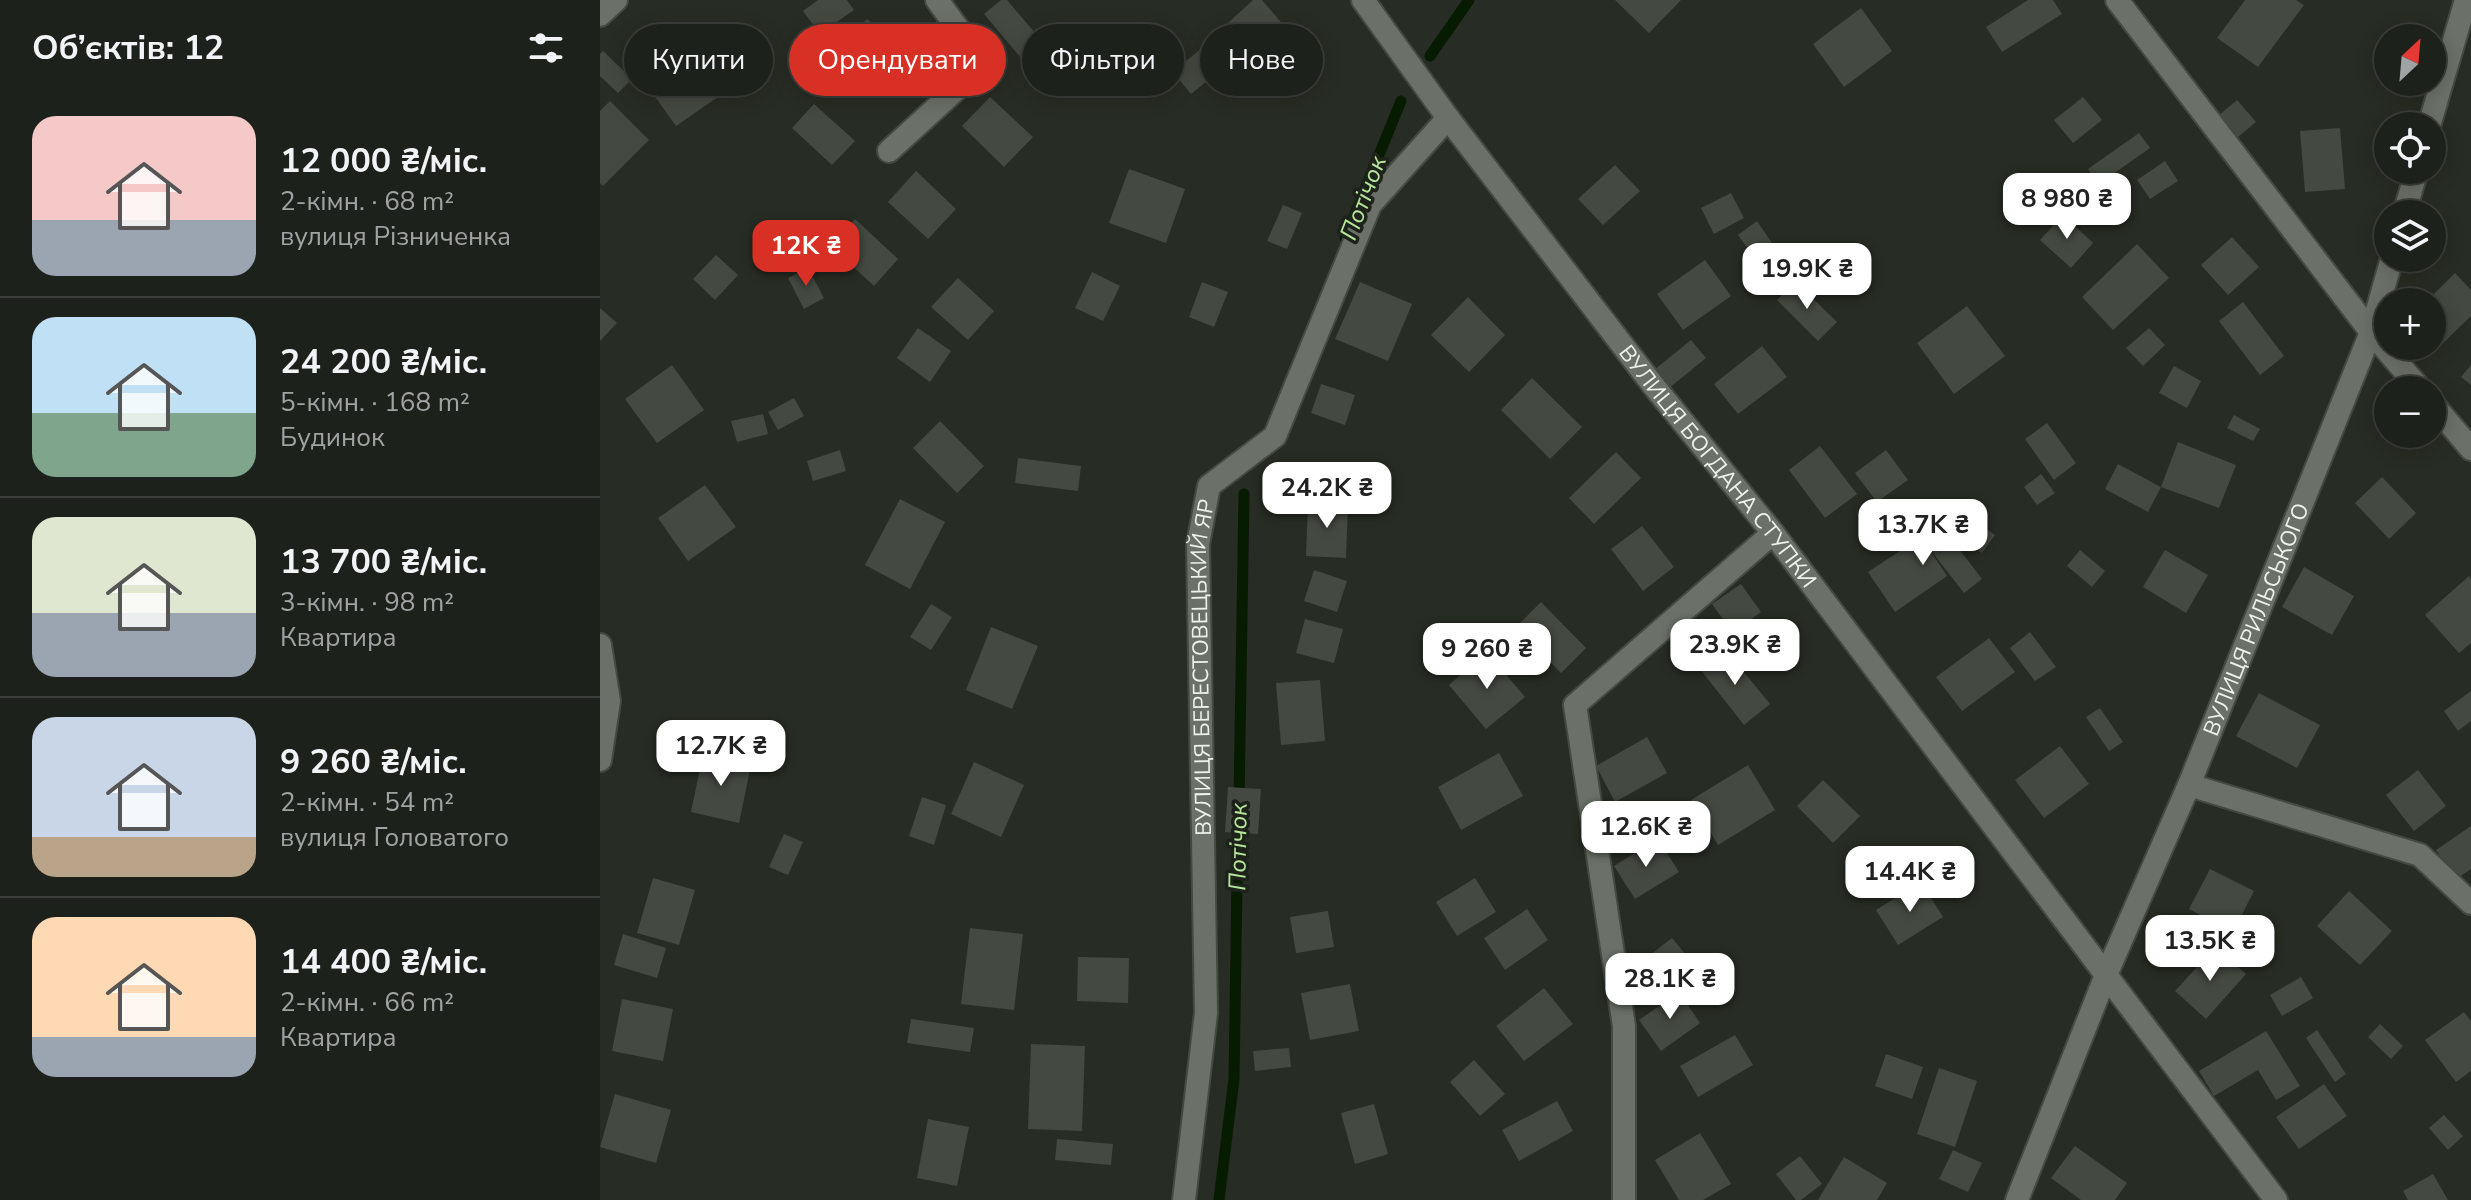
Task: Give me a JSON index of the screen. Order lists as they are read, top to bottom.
{
  "streets": {
    "street": ["ВУЛИЦЯ БОГДАНА СТУПКИ", "ВУЛИЦЯ РИЛЬСЬКОГО", "ВУЛИЦЯ БЕРЕСТОВЕЦЬКИЙ ЯР"]
  },
  "crossings": [
    ["ВУЛИЦЯ БОГДАНА СТУПКИ", "ВУЛИЦЯ РИЛЬСЬКОГО"],
    ["ВУЛИЦЯ БОГДАНА СТУПКИ", "ВУЛИЦЯ БЕРЕСТОВЕЦЬКИЙ ЯР"]
  ],
  "water": ["Потічок"],
  "north": "top right",
  "page": {
    "heading": "Об’єктів: 12",
    "map_buttons": ["+", "−"],
    "chip": [
      "Купити",
      "Орендувати",
      "Фільтри",
      "Нове"
    ],
    "list": [
      {
        "name": "12 000 ₴/міс.",
        "note": "2-кімн. · 68 m² · вулиця Різниченка"
      },
      {
        "name": "24 200 ₴/міс.",
        "note": "5-кімн. · 168 m² · Будинок"
      },
      {
        "name": "13 700 ₴/міс.",
        "note": "3-кімн. · 98 m² · Квартира"
      },
      {
        "name": "9 260 ₴/міс.",
        "note": "2-кімн. · 54 m² · вулиця Головатого"
      },
      {
        "name": "14 400 ₴/міс.",
        "note": "2-кімн. · 66 m² · Квартира"
      }
    ],
    "price": [
      "8 980 ₴",
      "12K ₴",
      "19.9K ₴",
      "24.2K ₴",
      "13.7K ₴",
      "23.9K ₴",
      "9 260 ₴",
      "12.7K ₴",
      "12.6K ₴",
      "14.4K ₴",
      "13.5K ₴",
      "28.1K ₴"
    ]
  }
}
